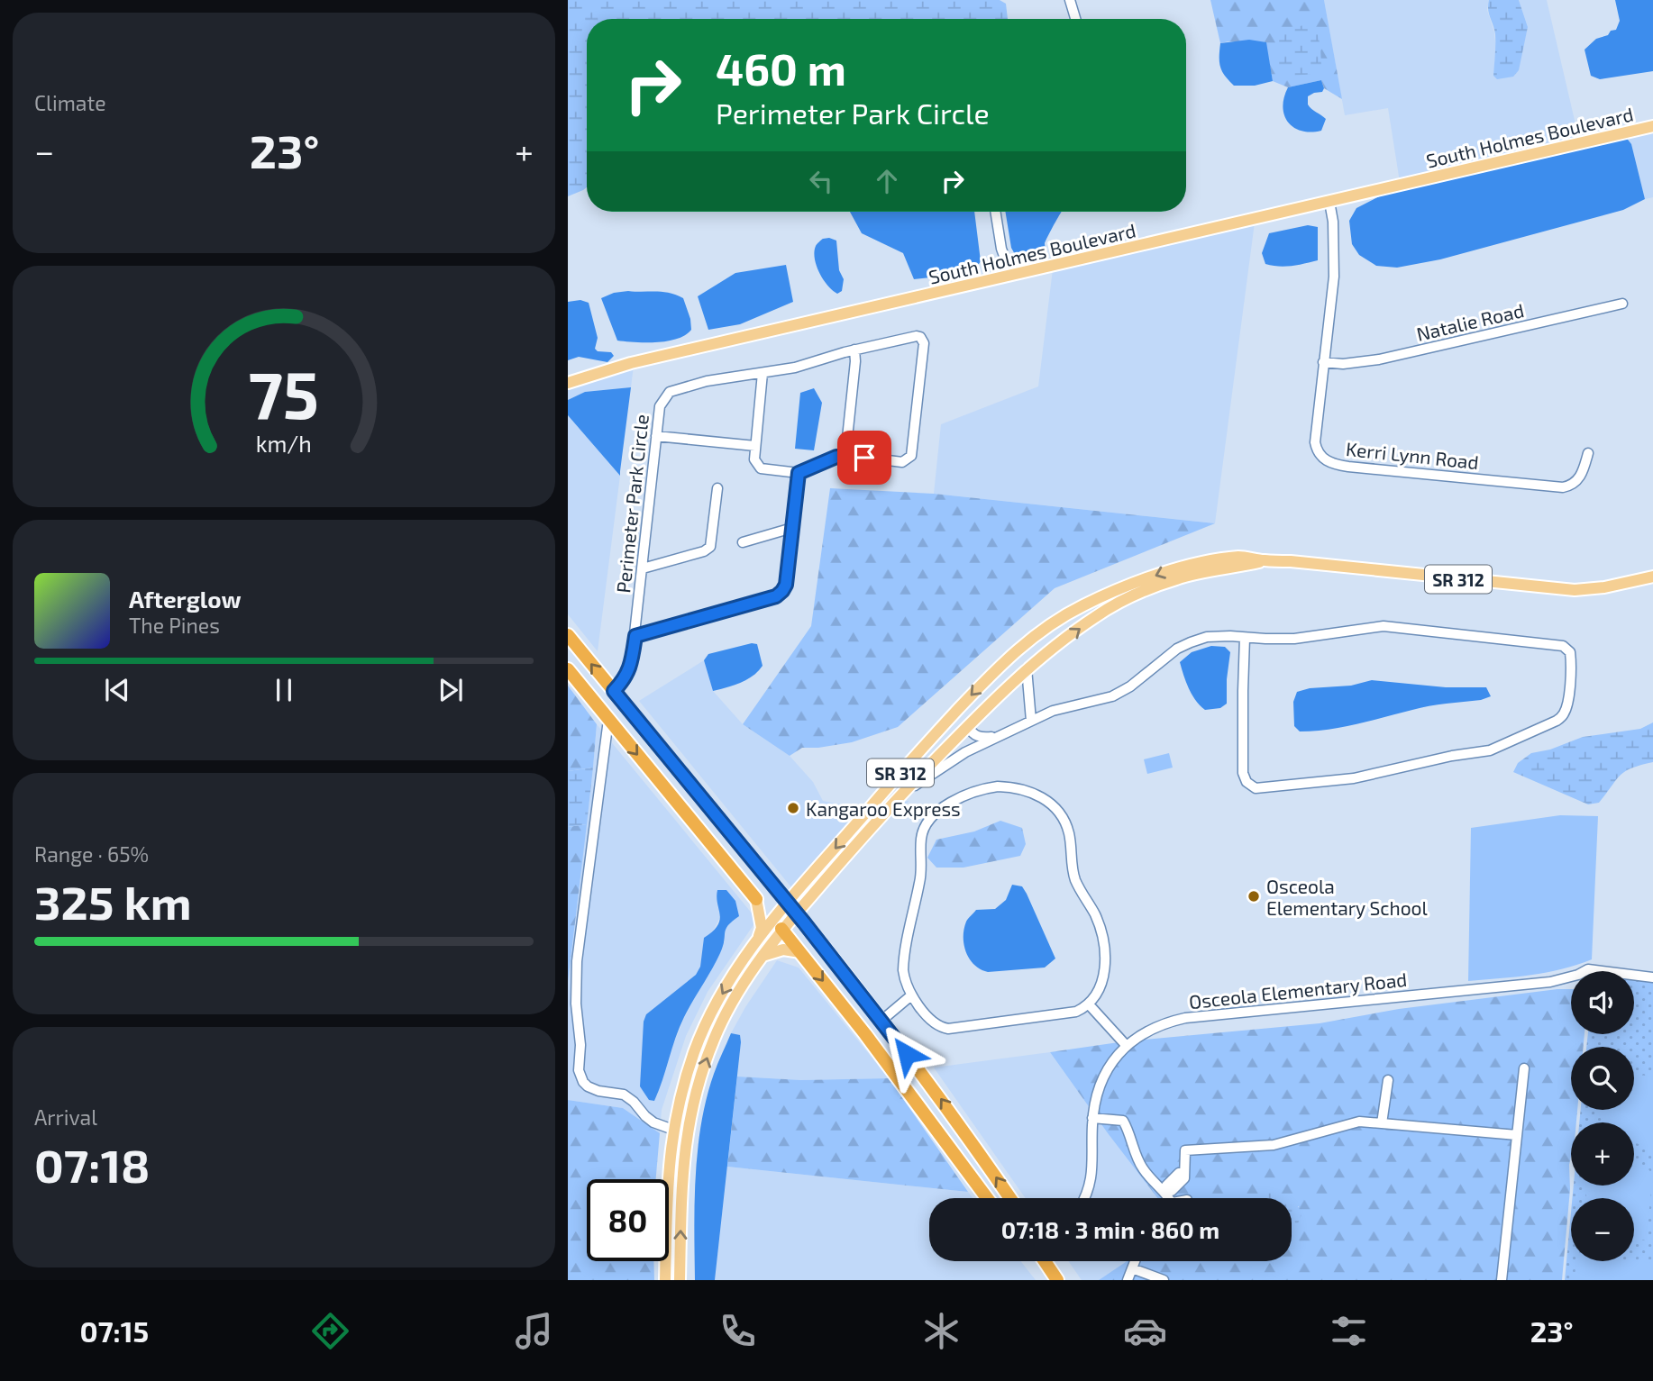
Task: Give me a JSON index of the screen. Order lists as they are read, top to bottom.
{
  "streets": {
    "main road": ["South Holmes Boulevard", "SR 312"],
    "street": [
      "Natalie Road",
      "Kerri Lynn Road",
      "Perimeter Park Circle",
      "Osceola Elementary Road"
    ]
  },
  "crossings": [
    ["South Holmes Boulevard", "Kerri Lynn Road"],
    ["Natalie Road", "Kerri Lynn Road"]
  ],
  "places": ["Kangaroo Express", "Osceola Elementary School"],
  "page": {
    "tile": [
      "Climate",
      ["Range · 65%", "325 km"],
      ["Arrival", "07:18"]
    ],
    "turn": ["460 m", "Perimeter Park Circle"],
    "heat": ["−", "23°", "+"],
    "song": ["Afterglow", "The Pines"],
    "map_buttons": ["+", "−"],
    "limit": "80",
    "trip": "07:18 · 3 min · 860 m",
    "tabs": ["07:15", "23°"],
    "gauge": ["75", "km/h"]
  }
}
